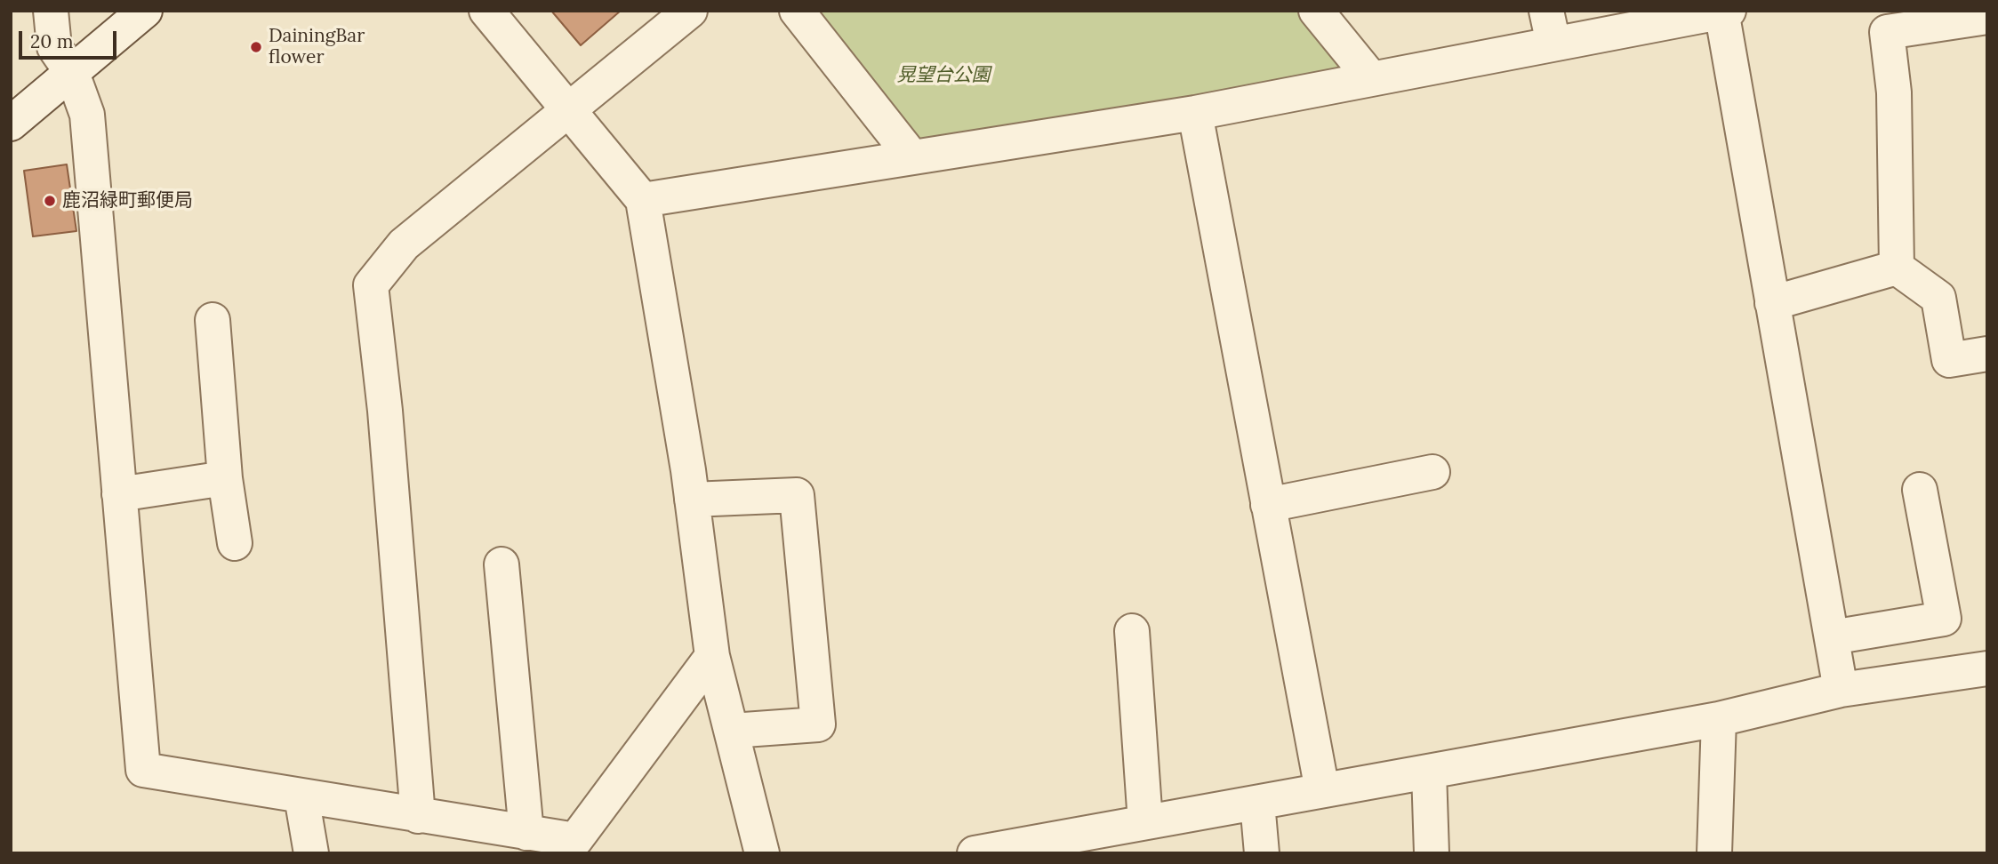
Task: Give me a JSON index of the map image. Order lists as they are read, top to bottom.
{
  "parks": ["晃望台公園"],
  "places": ["DainingBar flower", "鹿沼緑町郵便局"],
  "scale_bar": "20 m"
}
